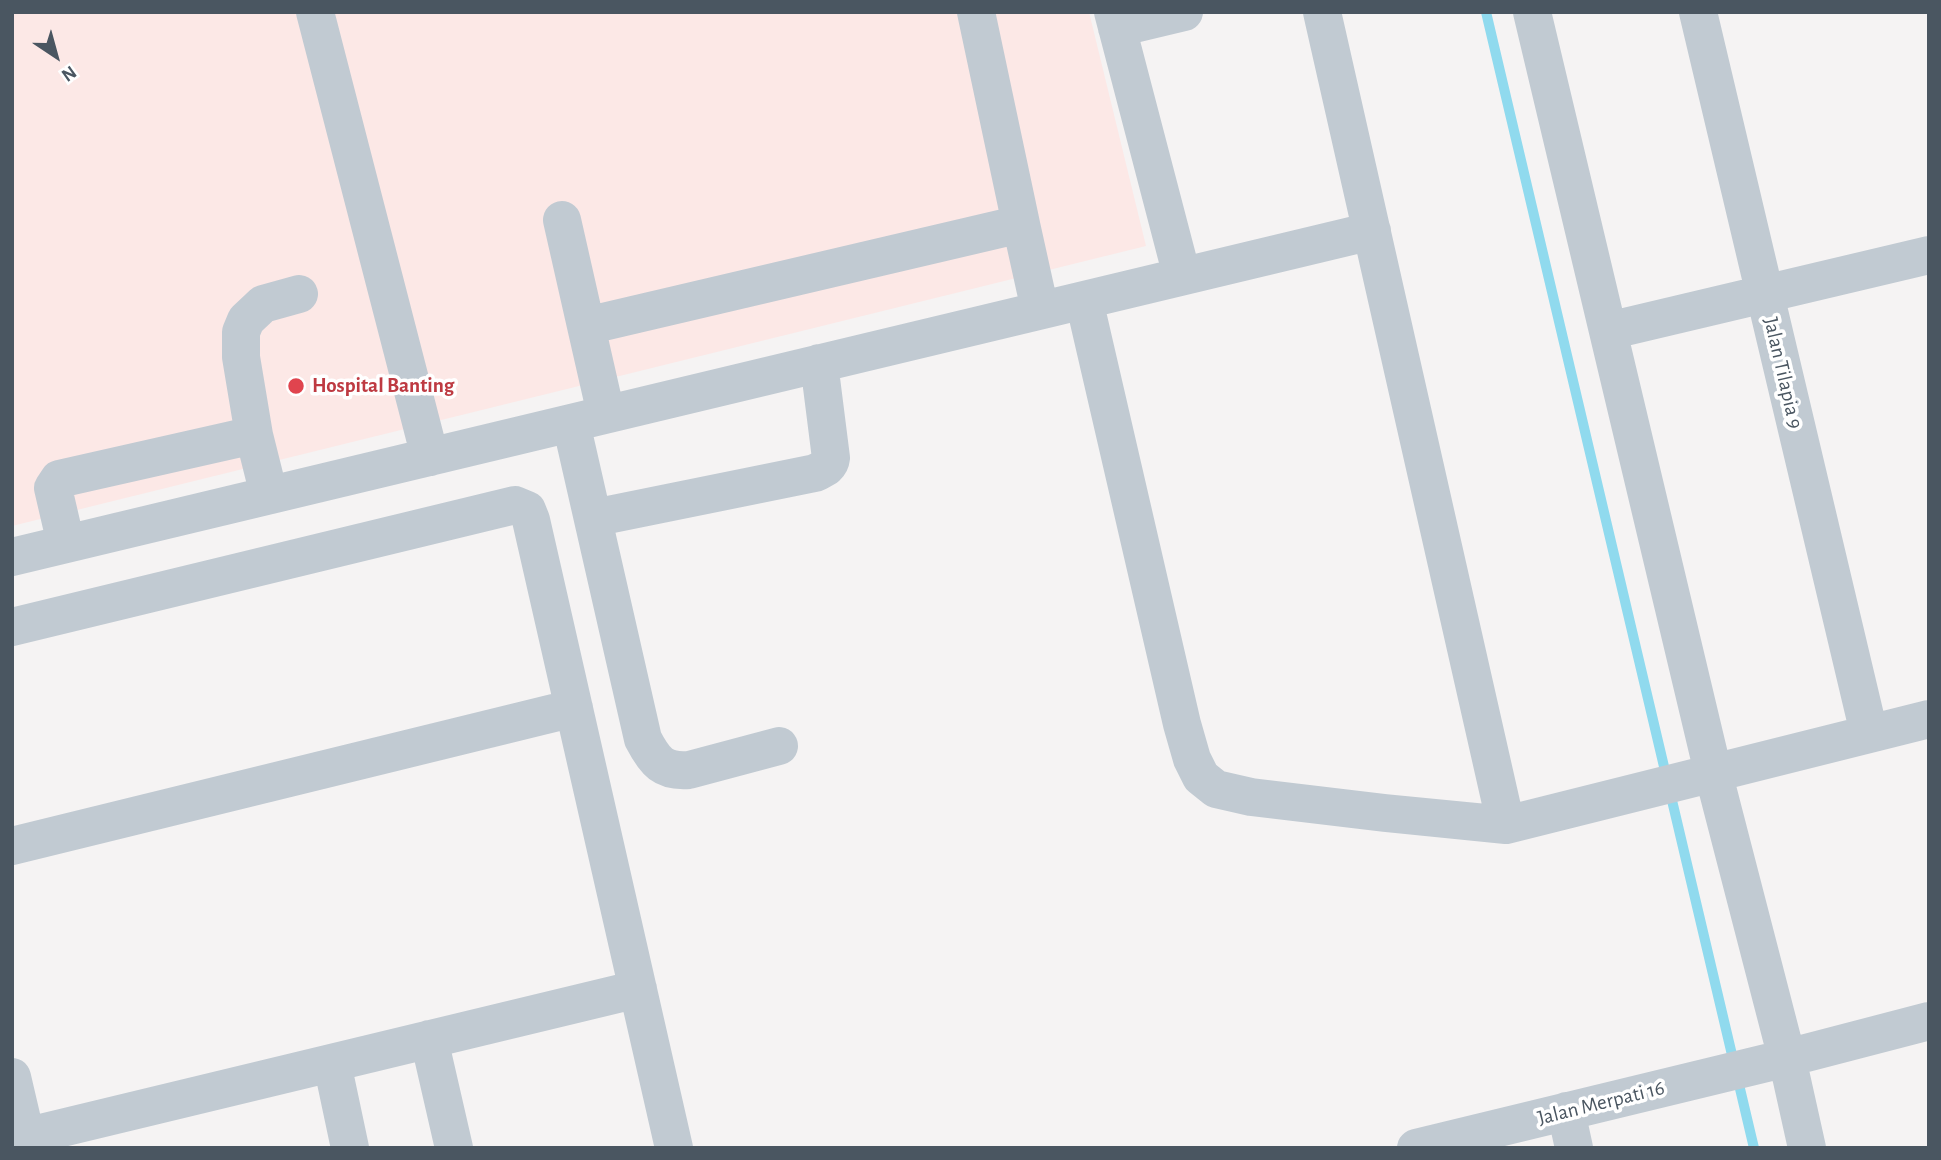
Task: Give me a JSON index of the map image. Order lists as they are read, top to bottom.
{
  "streets": {
    "street": ["Jalan Tilapia 9", "Jalan Merpati 16"]
  },
  "places": ["Hospital Banting"],
  "north": "bottom right"
}
